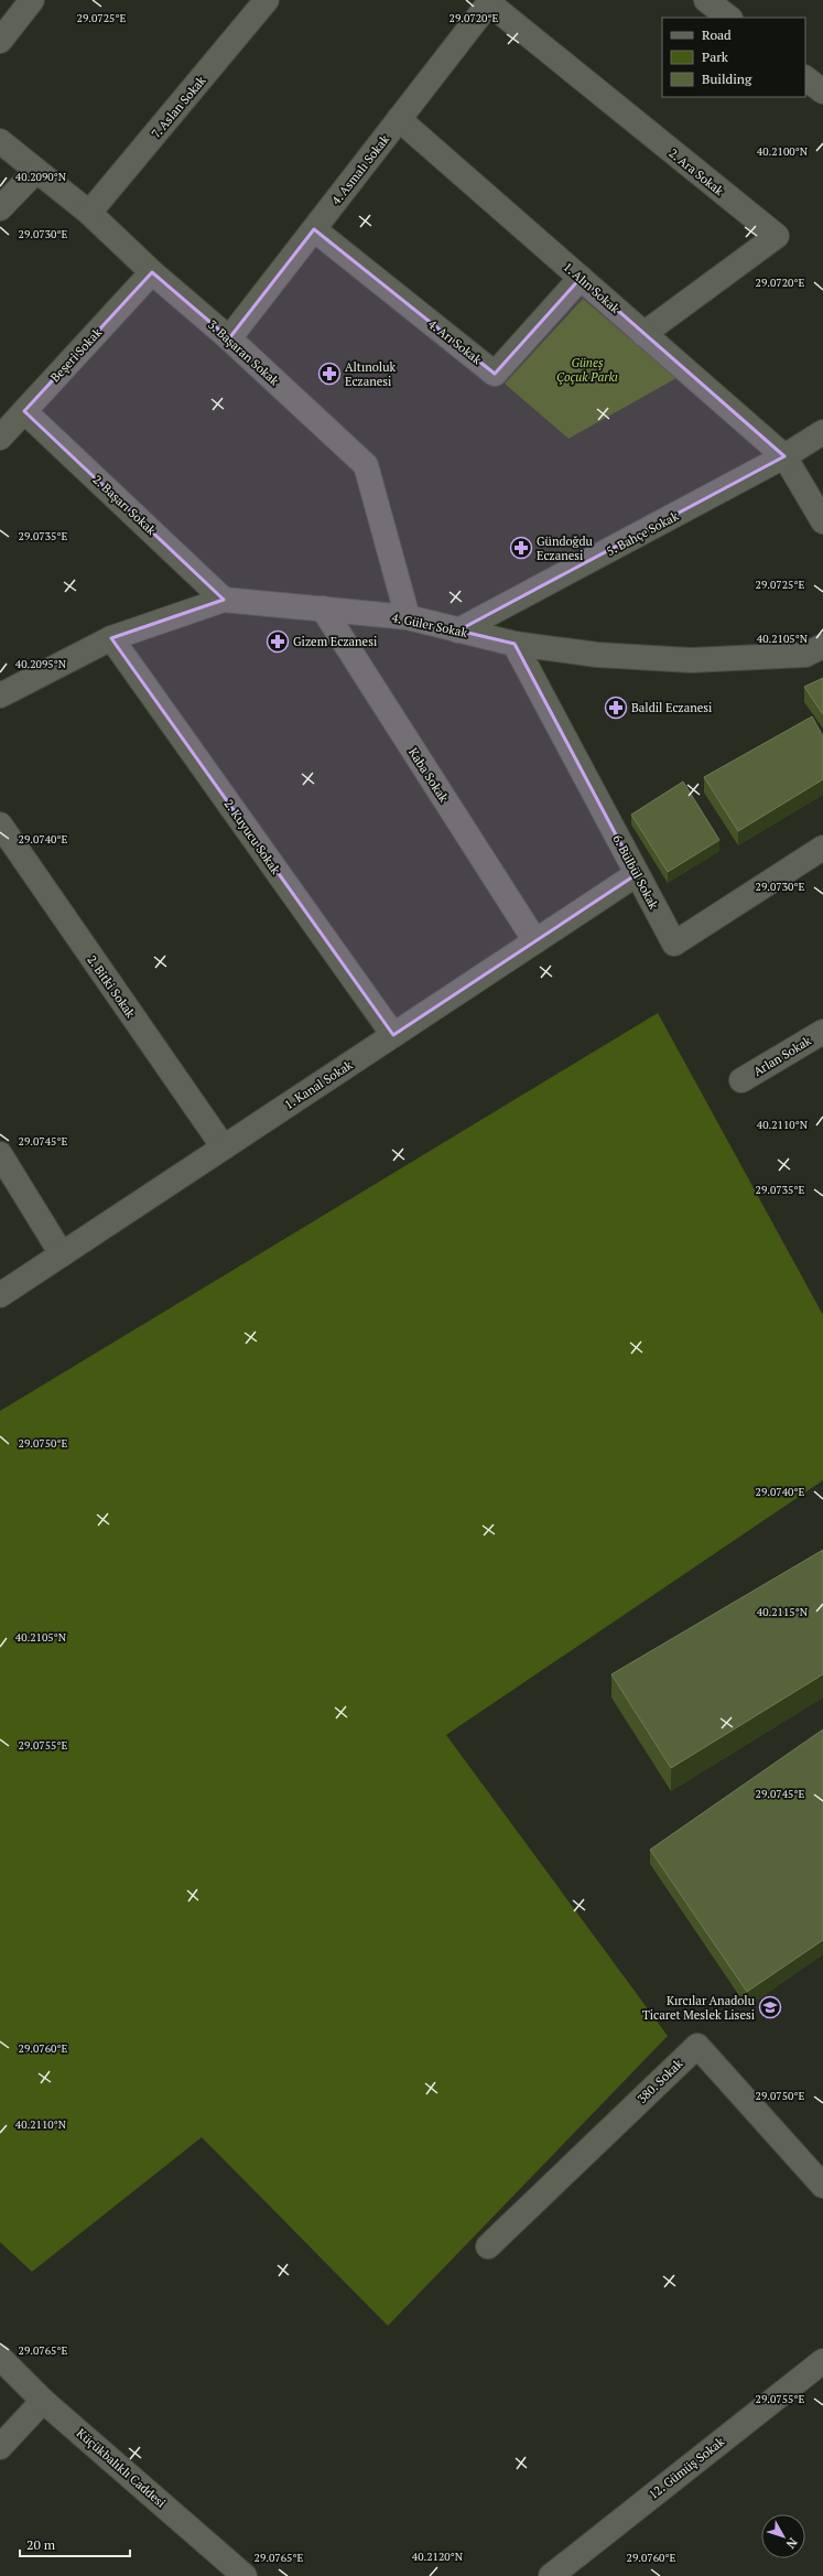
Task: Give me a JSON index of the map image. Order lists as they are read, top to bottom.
{
  "streets": {
    "street": [
      "7. Aslan Sokak",
      "4. Asmalı Sokak",
      "2. Ara Sokak",
      "1. Alın Sokak",
      "4. Arı Sokak",
      "3. Başaran Sokak",
      "Beşeri Sokak",
      "2. Başarı Sokak",
      "5. Bahçe Sokak",
      "4. Güler Sokak",
      "Kaba Sokak",
      "2. Kuyucu Sokak",
      "6. Bülbül Sokak",
      "2. Bitki Sokak",
      "Arlan Sokak",
      "1. Kanal Sokak",
      "380. Sokak",
      "Küçükbalıklı Caddesi",
      "12. Gümüş Sokak"
    ]
  },
  "crossings": [
    ["7. Aslan Sokak", "3. Başaran Sokak"],
    ["4. Asmalı Sokak", "2. Ara Sokak"],
    ["4. Asmalı Sokak", "1. Alın Sokak"],
    ["4. Asmalı Sokak", "4. Arı Sokak"],
    ["4. Asmalı Sokak", "3. Başaran Sokak"],
    ["2. Ara Sokak", "1. Alın Sokak"],
    ["1. Alın Sokak", "4. Arı Sokak"],
    ["1. Alın Sokak", "5. Bahçe Sokak"],
    ["3. Başaran Sokak", "Beşeri Sokak"],
    ["3. Başaran Sokak", "4. Güler Sokak"],
    ["Beşeri Sokak", "2. Başarı Sokak"],
    ["2. Başarı Sokak", "4. Güler Sokak"],
    ["5. Bahçe Sokak", "4. Güler Sokak"],
    ["4. Güler Sokak", "Kaba Sokak"],
    ["4. Güler Sokak", "2. Kuyucu Sokak"],
    ["4. Güler Sokak", "6. Bülbül Sokak"],
    ["Kaba Sokak", "1. Kanal Sokak"],
    ["2. Kuyucu Sokak", "1. Kanal Sokak"],
    ["6. Bülbül Sokak", "1. Kanal Sokak"],
    ["2. Bitki Sokak", "1. Kanal Sokak"]
  ],
  "parks": ["Güneş Çoçuk Parkı"],
  "places": {
    "pharmacy": [
      "Altınoluk Eczanesi",
      "Gündoğdu Eczanesi",
      "Gizem Eczanesi",
      "Baldil Eczanesi"
    ],
    "school or university": ["Kırcılar Anadolu Ticaret Meslek Lisesi"]
  },
  "legend": ["Road", "Park", "Building"],
  "scale_bar": "20 m",
  "north": "bottom right",
  "coordinates": [
    "29.0725°E",
    "29.0720°E",
    "40.2100°N",
    "40.2090°N",
    "29.0730°E",
    "29.0735°E",
    "40.2105°N",
    "40.2095°N",
    "29.0740°E",
    "40.2110°N",
    "29.0745°E",
    "29.0750°E",
    "40.2115°N",
    "29.0755°E",
    "29.0760°E",
    "29.0765°E",
    "40.2120°N"
  ]
}
